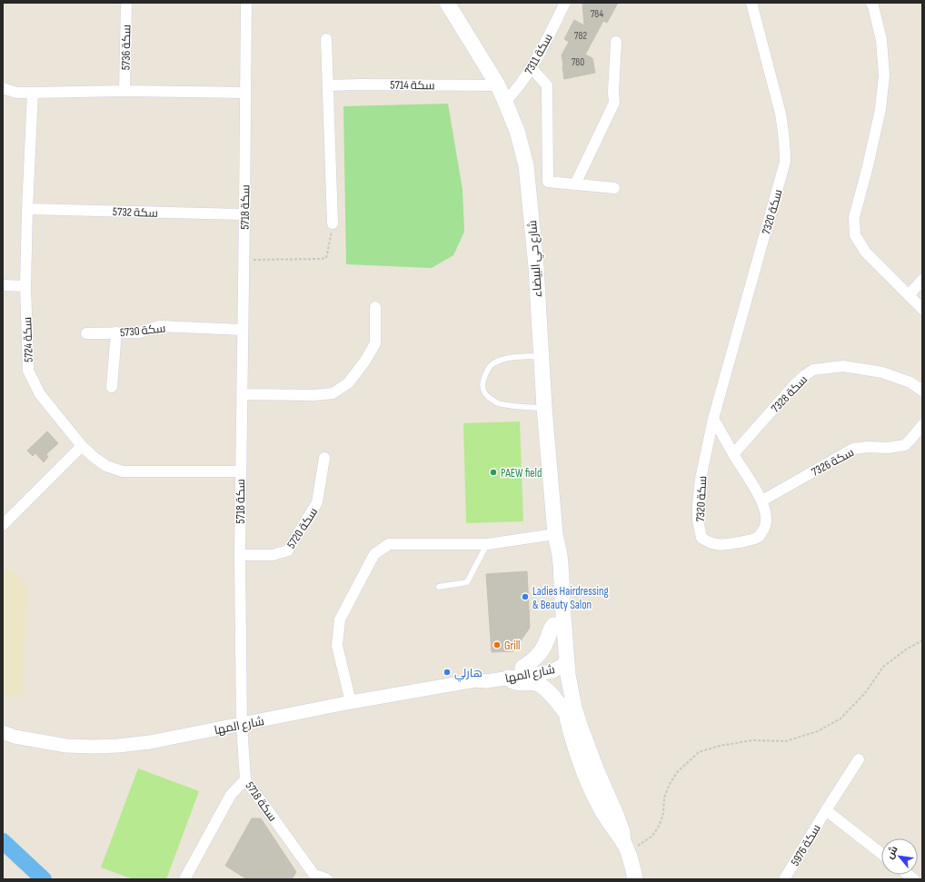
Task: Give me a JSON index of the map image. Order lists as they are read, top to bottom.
{
  "streets": {
    "main road": ["شارع حي البيضاء"],
    "street": [
      "سكة 5736",
      "سكة 7311",
      "سكة 5714",
      "سكة 5718",
      "سكة 5732",
      "سكة 7320",
      "سكة 5730",
      "سكة 5724",
      "سكة 7328",
      "سكة 7326",
      "سكة 5720",
      "شارع المها",
      "سكة 5976"
    ]
  },
  "crossings": [
    ["سكة 7311", "شارع حي البيضاء"],
    ["سكة 5714", "شارع حي البيضاء"],
    ["سكة 5718", "سكة 5732"],
    ["سكة 5718", "سكة 5730"],
    ["سكة 5718", "سكة 5724"],
    ["سكة 5718", "سكة 5720"],
    ["سكة 5718", "شارع المها"],
    ["سكة 5732", "سكة 5724"],
    ["سكة 7320", "سكة 7328"],
    ["سكة 7320", "سكة 7326"]
  ],
  "places": [
    "PAEW field",
    "Ladies Hairdressing & Beauty Salon",
    "Grill",
    "هارلي"
  ],
  "house_numbers": ["784", "782", "780"],
  "north": "top left"
}
